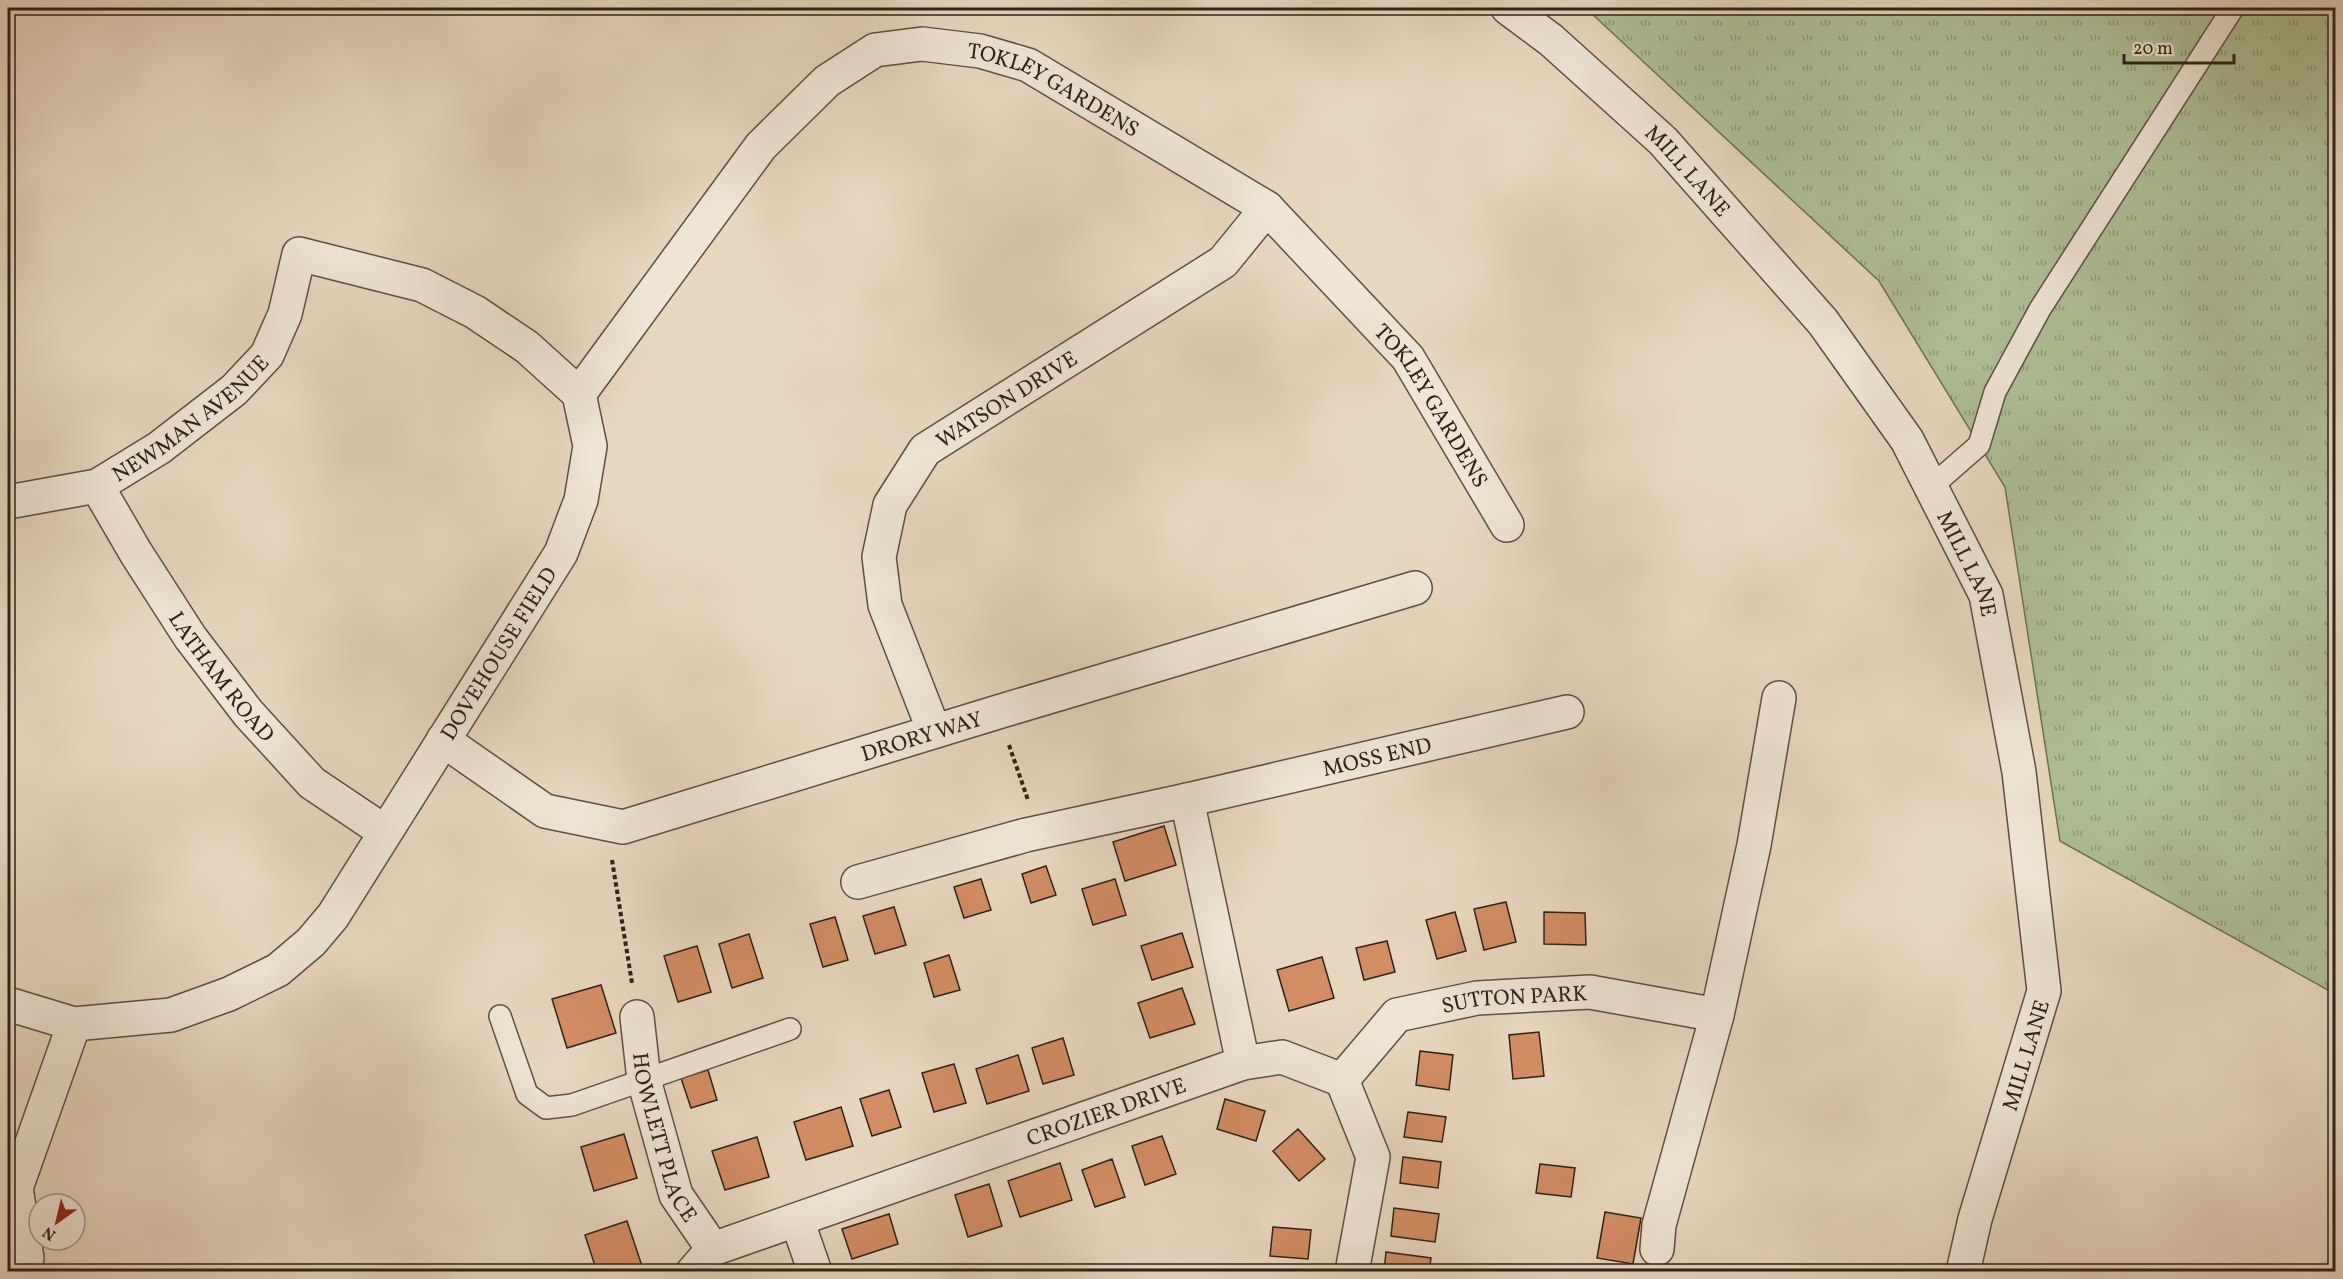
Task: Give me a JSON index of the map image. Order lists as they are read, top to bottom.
{
  "streets": {
    "street": [
      "TOKLEY GARDENS",
      "MILL LANE",
      "WATSON DRIVE",
      "NEWMAN AVENUE",
      "DOVEHOUSE FIELD",
      "LATHAM ROAD",
      "DRORY WAY",
      "MOSS END",
      "SUTTON PARK",
      "CROZIER DRIVE",
      "HOWLETT PLACE"
    ]
  },
  "crossings": [
    ["TOKLEY GARDENS", "WATSON DRIVE"],
    ["TOKLEY GARDENS", "NEWMAN AVENUE"],
    ["TOKLEY GARDENS", "DOVEHOUSE FIELD"],
    ["WATSON DRIVE", "DRORY WAY"],
    ["NEWMAN AVENUE", "DOVEHOUSE FIELD"],
    ["NEWMAN AVENUE", "LATHAM ROAD"],
    ["DOVEHOUSE FIELD", "LATHAM ROAD"],
    ["DOVEHOUSE FIELD", "DRORY WAY"],
    ["SUTTON PARK", "CROZIER DRIVE"],
    ["CROZIER DRIVE", "HOWLETT PLACE"]
  ],
  "scale_bar": "20 m",
  "north": "bottom left"
}
